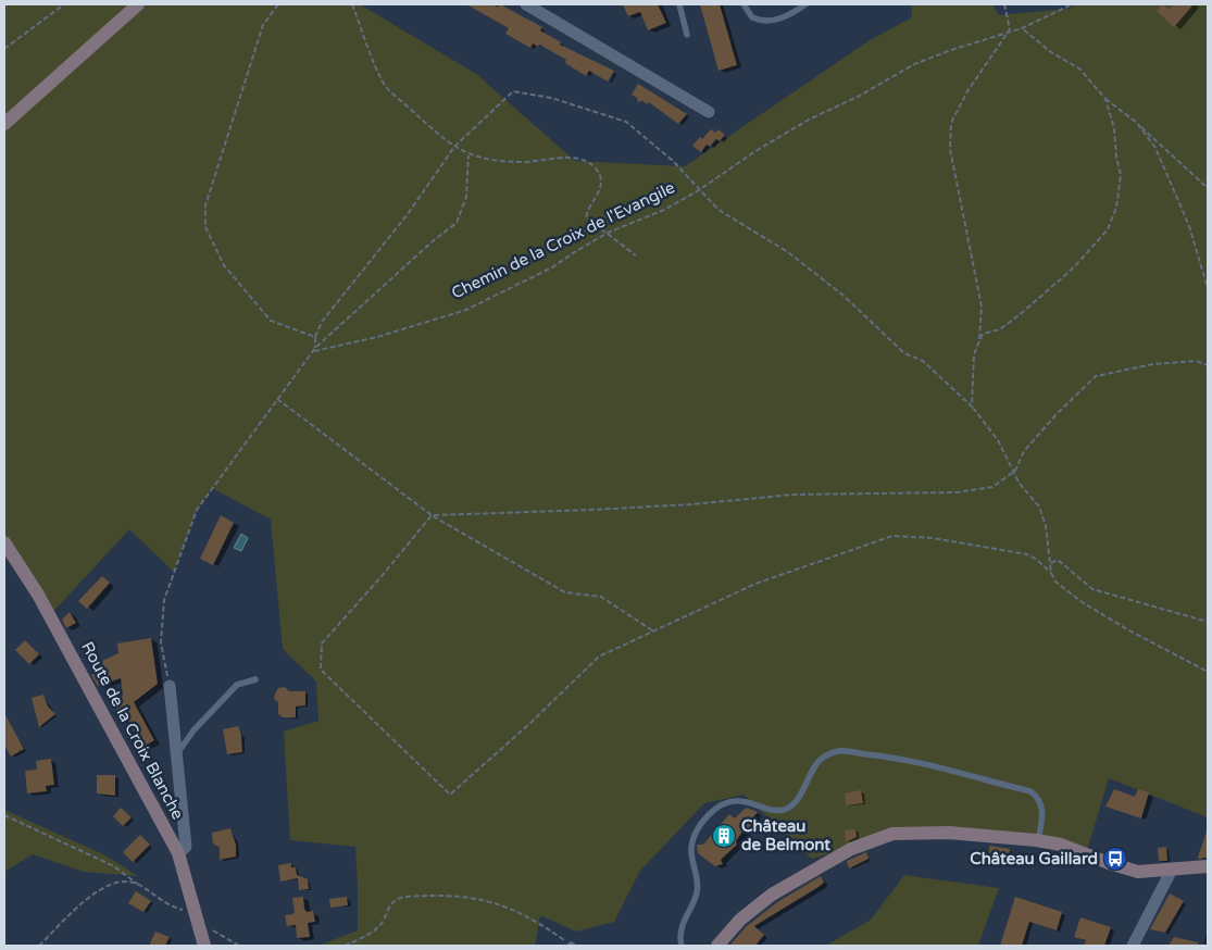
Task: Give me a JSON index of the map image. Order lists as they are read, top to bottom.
{
  "streets": {
    "street": ["Route de la Croix Blanche"],
    "path": ["Chemin de la Croix de l'Evangile"]
  },
  "places": {
    "building": ["Château de Belmont"],
    "bus stop": ["Château Gaillard"]
  }
}
